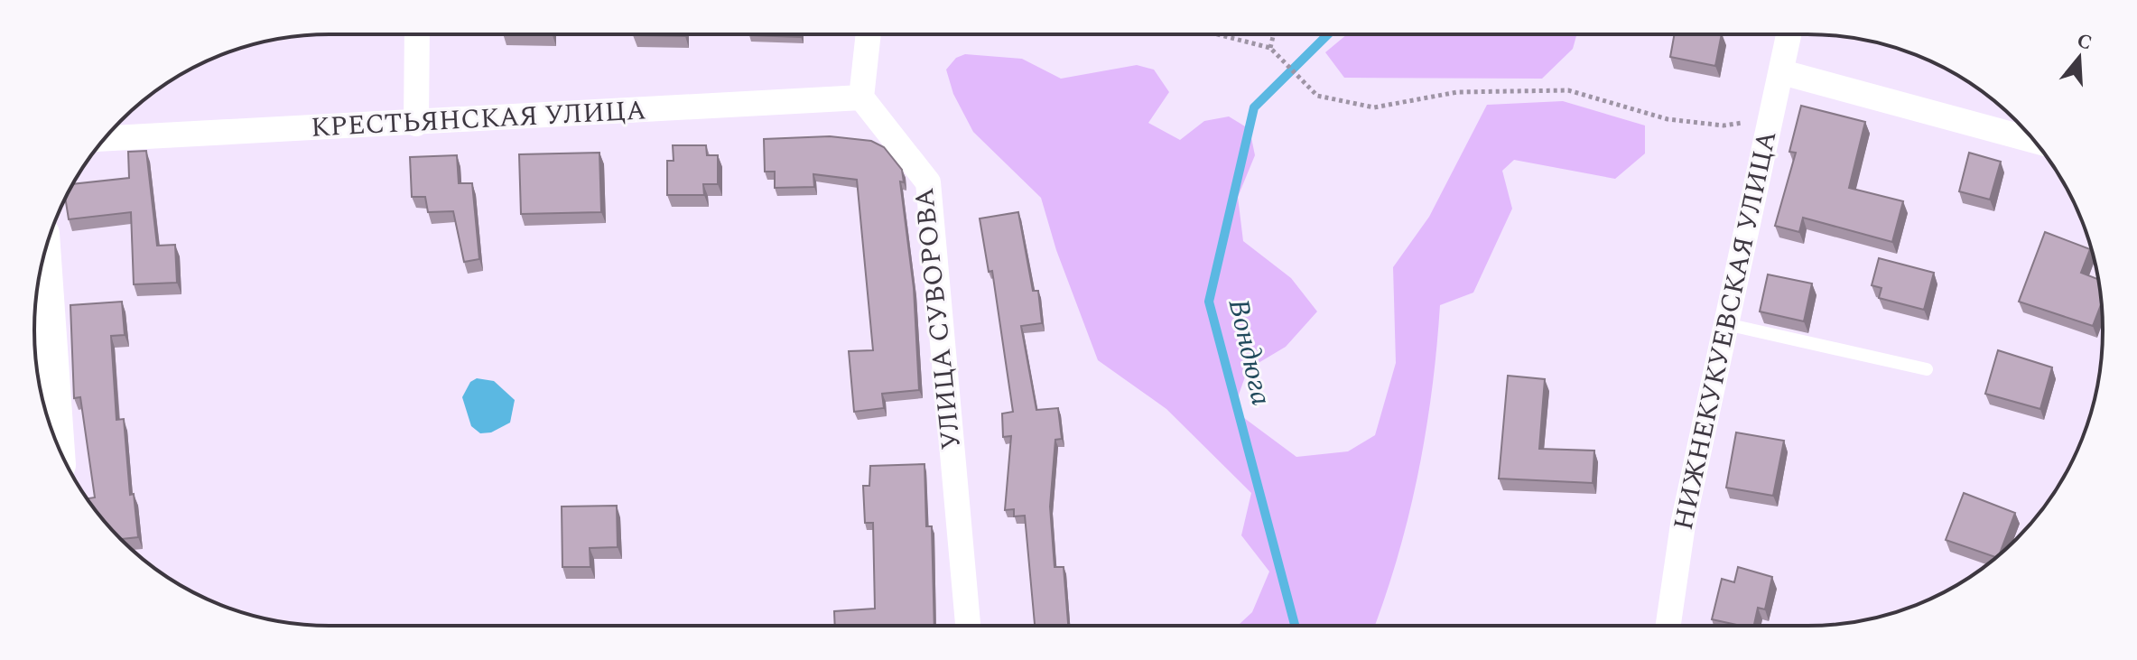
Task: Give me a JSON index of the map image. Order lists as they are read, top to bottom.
{
  "streets": {
    "street": ["КРЕСТЬЯНСКАЯ УЛИЦА", "УЛИЦА СУВОРОВА", "НИЖНЕКУКУЕВСКАЯ УЛИЦА"]
  },
  "crossings": [
    ["КРЕСТЬЯНСКАЯ УЛИЦА", "УЛИЦА СУВОРОВА"]
  ],
  "water": ["Вондюга"],
  "north": "top"
}
